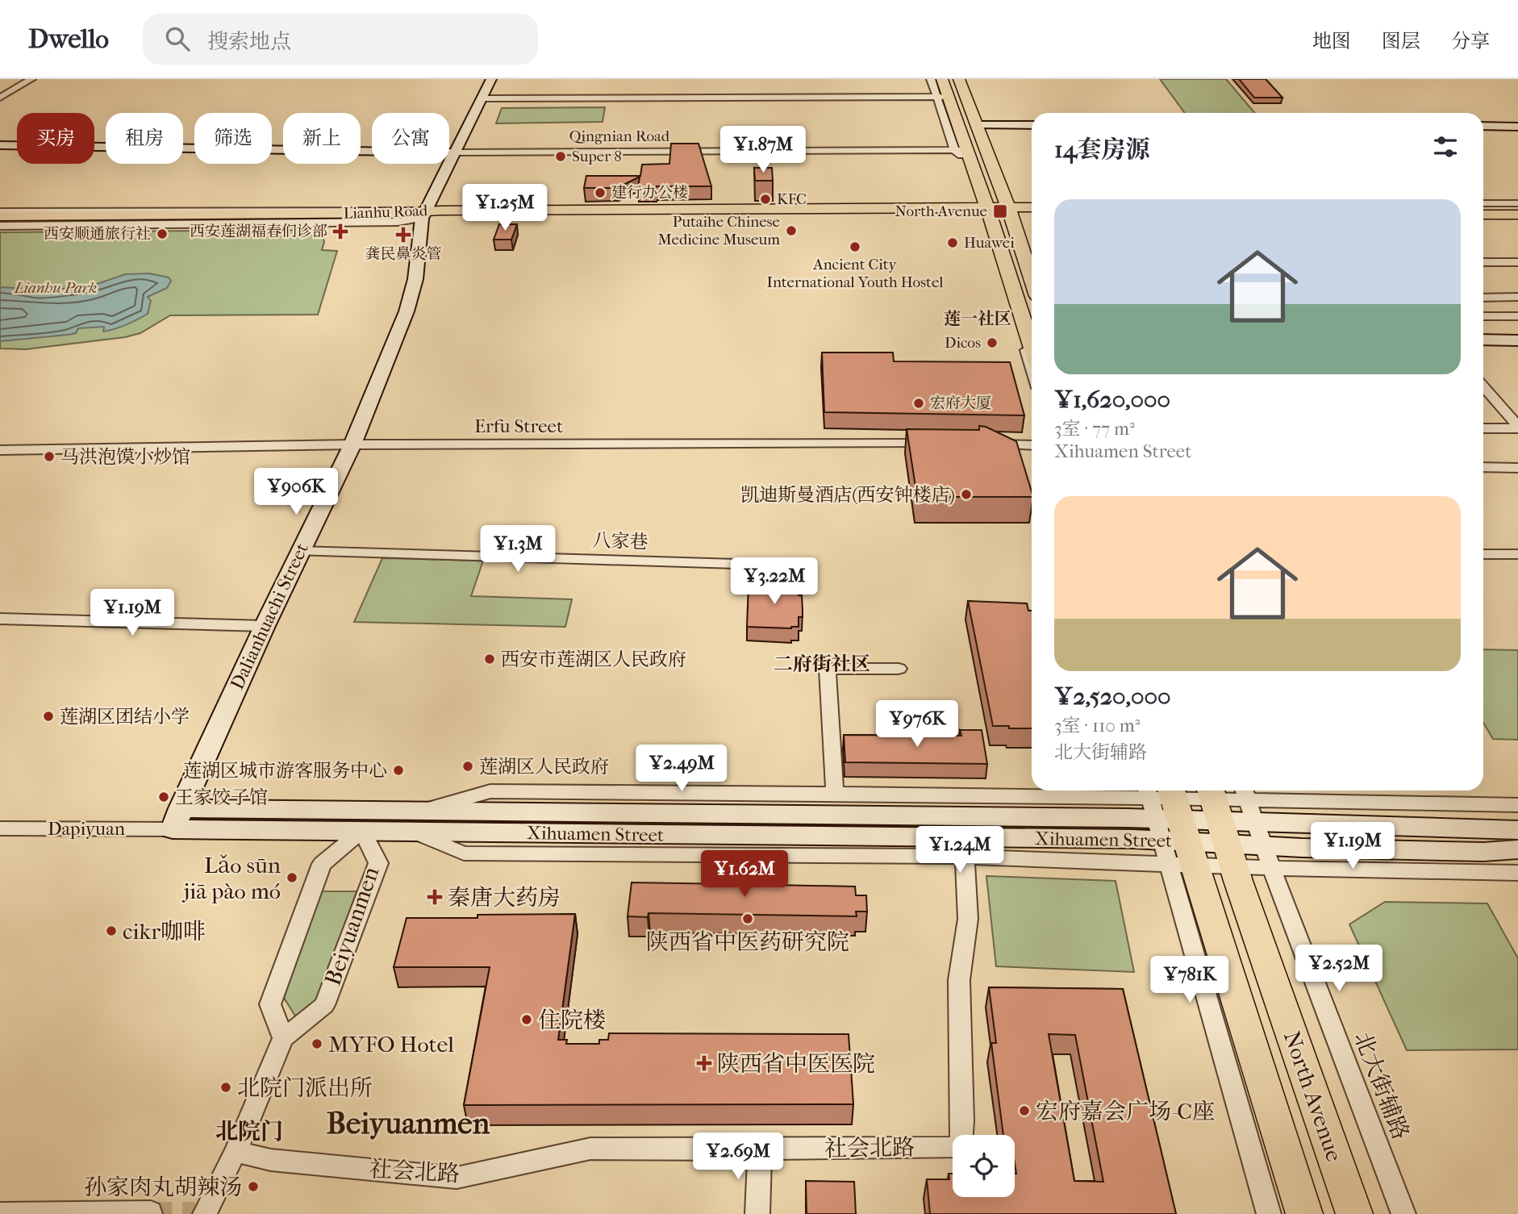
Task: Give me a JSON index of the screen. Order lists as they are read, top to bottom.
{
  "streets": {
    "main road": ["Lianhu Road", "North Avenue"],
    "street": [
      "Qingnian Road",
      "Erfu Street",
      "八家巷",
      "Dalianhuachi Street",
      "Dapiyuan",
      "Xihuamen Street",
      "Beiyuanmen",
      "北大街辅路",
      "社会北路"
    ]
  },
  "crossings": [
    ["Lianhu Road", "Dalianhuachi Street"],
    ["Erfu Street", "Dalianhuachi Street"],
    ["八家巷", "Dalianhuachi Street"],
    ["Dalianhuachi Street", "Dapiyuan"],
    ["Dalianhuachi Street", "Xihuamen Street"],
    ["Dapiyuan", "Xihuamen Street"],
    ["Xihuamen Street", "Beiyuanmen"],
    ["Xihuamen Street", "社会北路"],
    ["Beiyuanmen", "社会北路"]
  ],
  "districts": [
    "莲一社区",
    "二府街社区",
    "Beiyuanmen",
    "北院门"
  ],
  "parks": ["Lianhu Park"],
  "places": {
    "other": [
      "Super 8",
      "建行办公楼",
      "KFC",
      "Putaihe Chinese Medicine Museum",
      "西安顺通旅行社",
      "Huawei",
      "Ancient City International Youth Hostel",
      "Dicos",
      "宏府大厦",
      "马洪泡馍小炒馆",
      "凯迪斯曼酒店(西安钟楼店)",
      "西安市莲湖区人民政府",
      "莲湖区团结小学",
      "莲湖区人民政府",
      "莲湖区城市游客服务中心",
      "王家饺子馆",
      "Lǎo sūn jiā pào mó",
      "陕西省中医药研究院",
      "cikr咖啡",
      "住院楼",
      "MYFO Hotel",
      "北院门派出所",
      "宏府嘉会广场-C座",
      "孙家肉丸胡辣汤"
    ],
    "transit": ["North Avenue"],
    "health": [
      "西安莲湖福春们诊部",
      "龚民鼻炎管",
      "秦唐大药房",
      "陕西省中医医院"
    ]
  },
  "page": {
    "header": "Dwello",
    "search": "搜索地点",
    "nav": ["地图", "图层", "分享"],
    "chip": [
      "买房",
      "租房",
      "筛选",
      "新上",
      "公寓"
    ],
    "heading": "14套房源",
    "price": [
      "¥1.87M",
      "¥1.25M",
      "¥906K",
      "¥1.3M",
      "¥3.22M",
      "¥1.19M",
      "¥976K",
      "¥2.49M",
      "¥1.19M",
      "¥1.24M",
      "¥1.62M",
      "¥2.52M",
      "¥781K",
      "¥2.69M"
    ],
    "list": [
      {
        "name": "¥1,620,000",
        "note": "3室 · 77 m² · Xihuamen Street"
      },
      {
        "name": "¥2,520,000",
        "note": "3室 · 110 m² · 北大街辅路"
      }
    ]
  }
}
